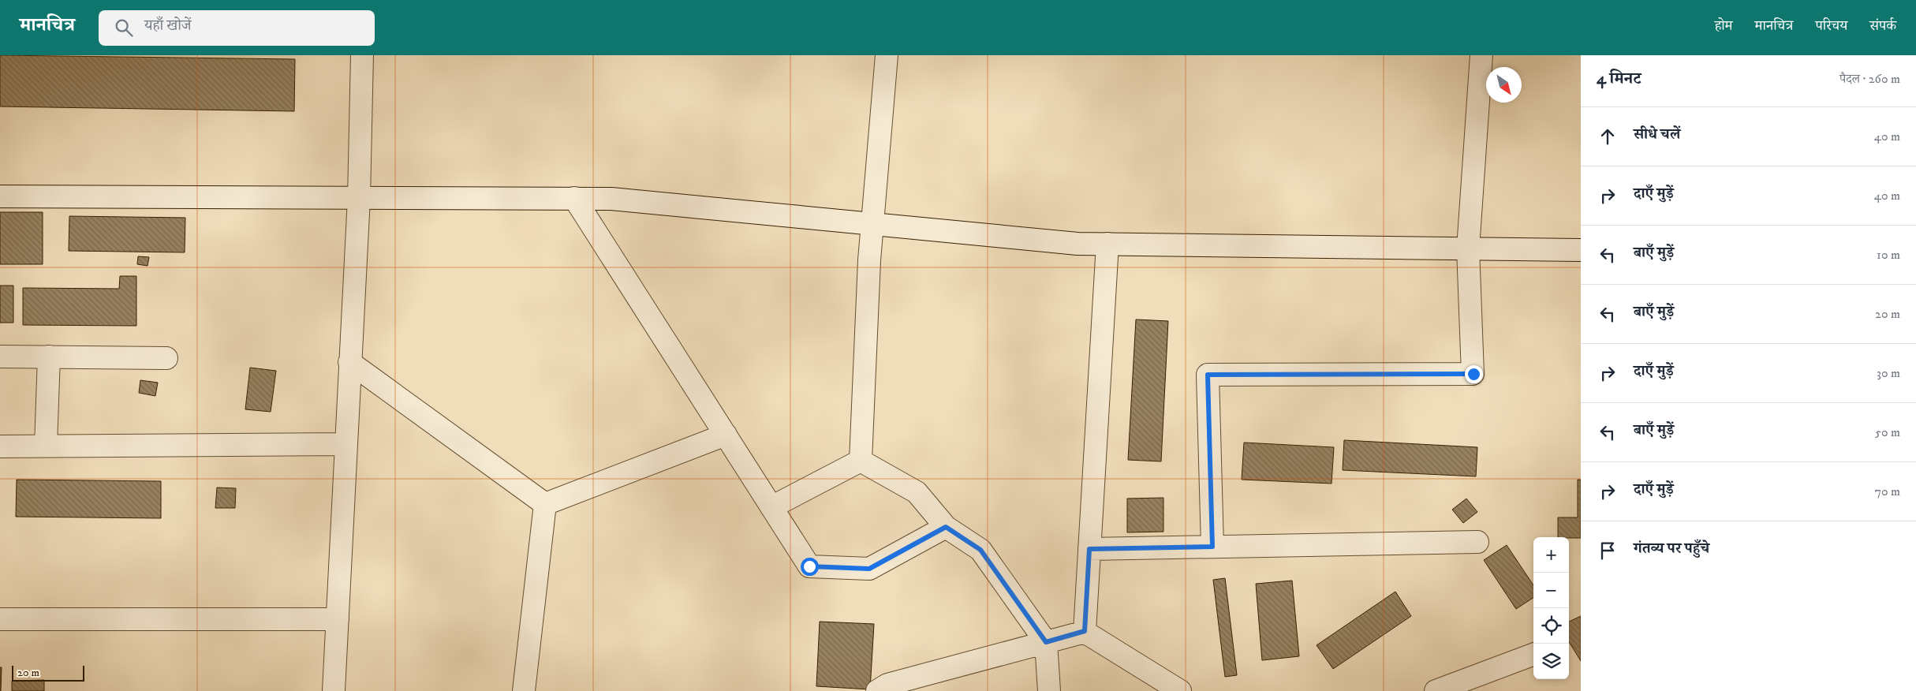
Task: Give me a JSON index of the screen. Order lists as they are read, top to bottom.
{
  "scale_bar": "20 m",
  "north": "bottom right",
  "page": {
    "header": "मानचित्र",
    "search": "यहाँ खोजें",
    "nav": [
      "होम",
      "मानचित्र",
      "परिचय",
      "संपर्क"
    ],
    "heading": ["4 मिनट", "पैदल · 260 m"],
    "list": [
      ["सीधे चलें", "40 m"],
      ["दाएँ मुड़ें", "40 m"],
      ["बाएँ मुड़ें", "10 m"],
      ["बाएँ मुड़ें", "20 m"],
      ["दाएँ मुड़ें", "30 m"],
      ["बाएँ मुड़ें", "50 m"],
      ["दाएँ मुड़ें", "70 m"],
      "गंतव्य पर पहुँचे"
    ],
    "map_buttons": ["+", "−"],
    "scale": "20 m"
  }
}
